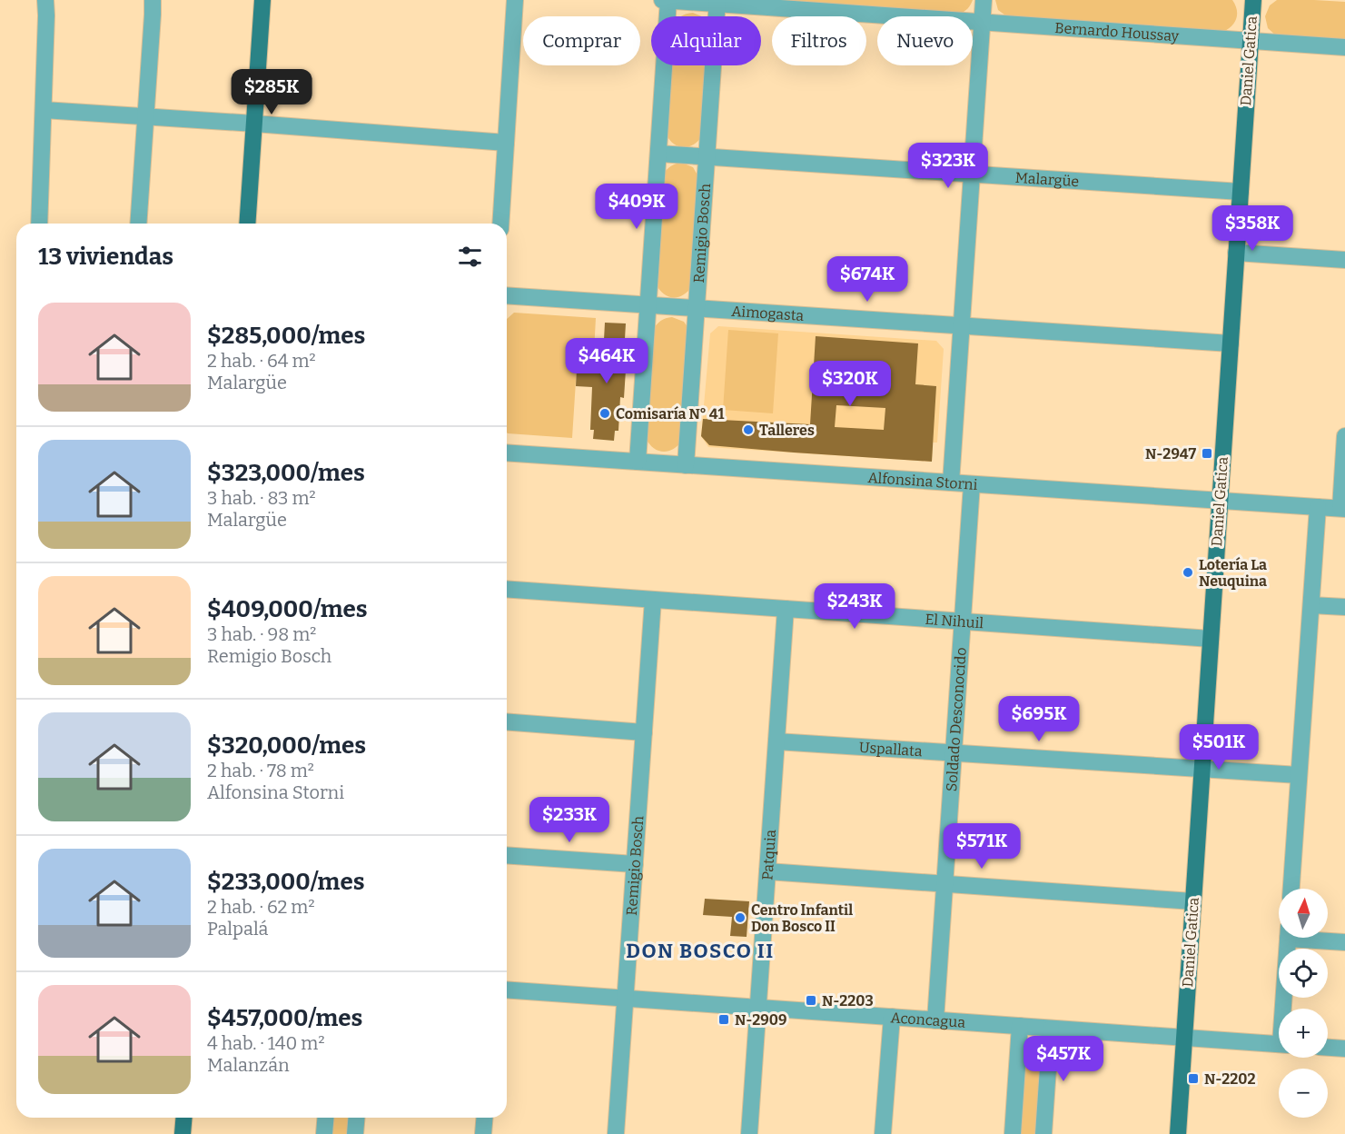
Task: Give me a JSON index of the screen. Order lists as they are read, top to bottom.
{
  "streets": {
    "main road": ["Daniel Gatica"],
    "street": [
      "Bernardo Houssay",
      "Malargüe",
      "Remigio Bosch",
      "Aimogasta",
      "Alfonsina Storni",
      "El Nihuil",
      "Soldado Desconocido",
      "Uspallata",
      "Patquia",
      "Aconcagua"
    ]
  },
  "crossings": [
    ["Bernardo Houssay", "Daniel Gatica"],
    ["Bernardo Houssay", "Remigio Bosch"],
    ["Daniel Gatica", "Malargüe"],
    ["Daniel Gatica", "Aimogasta"],
    ["Daniel Gatica", "Alfonsina Storni"],
    ["Daniel Gatica", "El Nihuil"],
    ["Daniel Gatica", "Uspallata"],
    ["Daniel Gatica", "Aconcagua"],
    ["Malargüe", "Remigio Bosch"],
    ["Remigio Bosch", "Aimogasta"],
    ["Remigio Bosch", "Alfonsina Storni"],
    ["Remigio Bosch", "El Nihuil"],
    ["Remigio Bosch", "Aconcagua"],
    ["Alfonsina Storni", "Soldado Desconocido"],
    ["El Nihuil", "Soldado Desconocido"],
    ["El Nihuil", "Patquia"],
    ["Soldado Desconocido", "Uspallata"],
    ["Soldado Desconocido", "Aconcagua"],
    ["Uspallata", "Patquia"],
    ["Patquia", "Aconcagua"]
  ],
  "districts": ["DON BOSCO II"],
  "places": {
    "other": [
      "Comisaría N° 41",
      "Talleres",
      "Lotería La Neuquina",
      "Centro Infantil Don Bosco II"
    ],
    "transit": [
      "N-2947",
      "N-2203",
      "N-2909",
      "N-2202"
    ]
  },
  "north": "top",
  "page": {
    "chip": [
      "Comprar",
      "Alquilar",
      "Filtros",
      "Nuevo"
    ],
    "price": [
      "$285K",
      "$323K",
      "$409K",
      "$358K",
      "$674K",
      "$464K",
      "$320K",
      "$243K",
      "$695K",
      "$501K",
      "$233K",
      "$571K",
      "$457K"
    ],
    "heading": "13 viviendas",
    "list": [
      {
        "name": "$285,000/mes",
        "note": "2 hab. · 64 m² · Malargüe"
      },
      {
        "name": "$323,000/mes",
        "note": "3 hab. · 83 m² · Malargüe"
      },
      {
        "name": "$409,000/mes",
        "note": "3 hab. · 98 m² · Remigio Bosch"
      },
      {
        "name": "$320,000/mes",
        "note": "2 hab. · 78 m² · Alfonsina Storni"
      },
      {
        "name": "$233,000/mes",
        "note": "2 hab. · 62 m² · Palpalá"
      },
      {
        "name": "$457,000/mes",
        "note": "4 hab. · 140 m² · Malanzán"
      }
    ],
    "map_buttons": ["+", "−"]
  }
}
